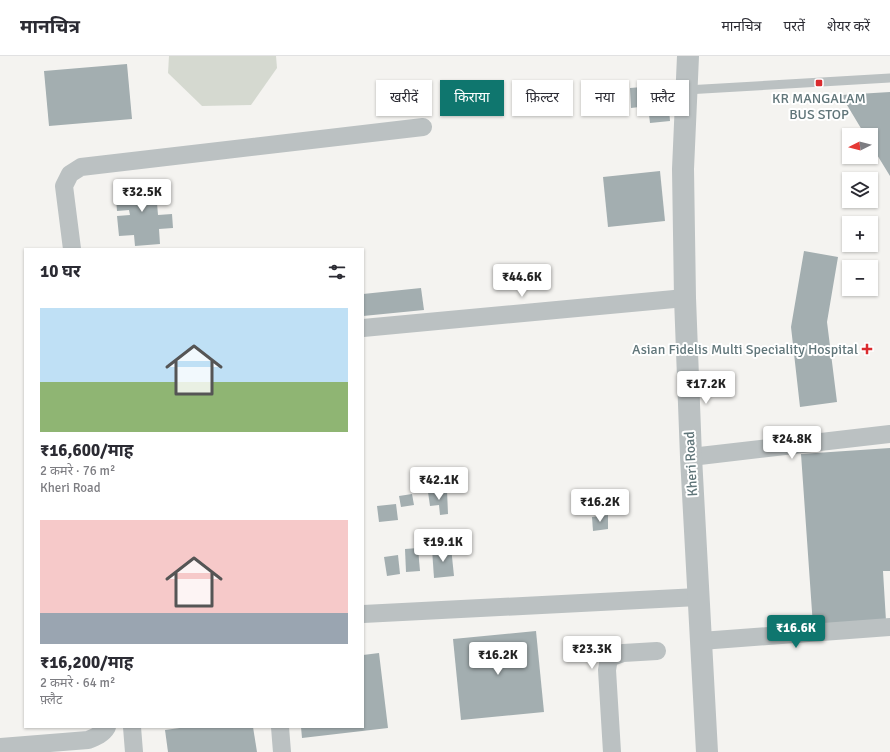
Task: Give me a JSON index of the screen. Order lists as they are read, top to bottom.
{
  "streets": {
    "street": ["Kheri Road"]
  },
  "places": {
    "transit": ["KR MANGALAM BUS STOP"],
    "health": ["Asian Fidelis Multi Speciality Hospital"]
  },
  "north": "left",
  "page": {
    "header": "मानचित्र",
    "nav": ["मानचित्र", "परतें", "शेयर करें"],
    "chip": [
      "खरीदें",
      "किराया",
      "फ़िल्टर",
      "नया",
      "फ़्लैट"
    ],
    "map_buttons": ["+", "−"],
    "price": [
      "₹32.5K",
      "₹44.6K",
      "₹17.2K",
      "₹24.8K",
      "₹42.1K",
      "₹16.2K",
      "₹19.1K",
      "₹16.6K",
      "₹23.3K",
      "₹16.2K"
    ],
    "heading": "10 घर",
    "list": [
      {
        "name": "₹16,600/माह",
        "note": "2 कमरे · 76 m² · Kheri Road"
      },
      {
        "name": "₹16,200/माह",
        "note": "2 कमरे · 64 m² · फ़्लैट"
      }
    ]
  }
}
